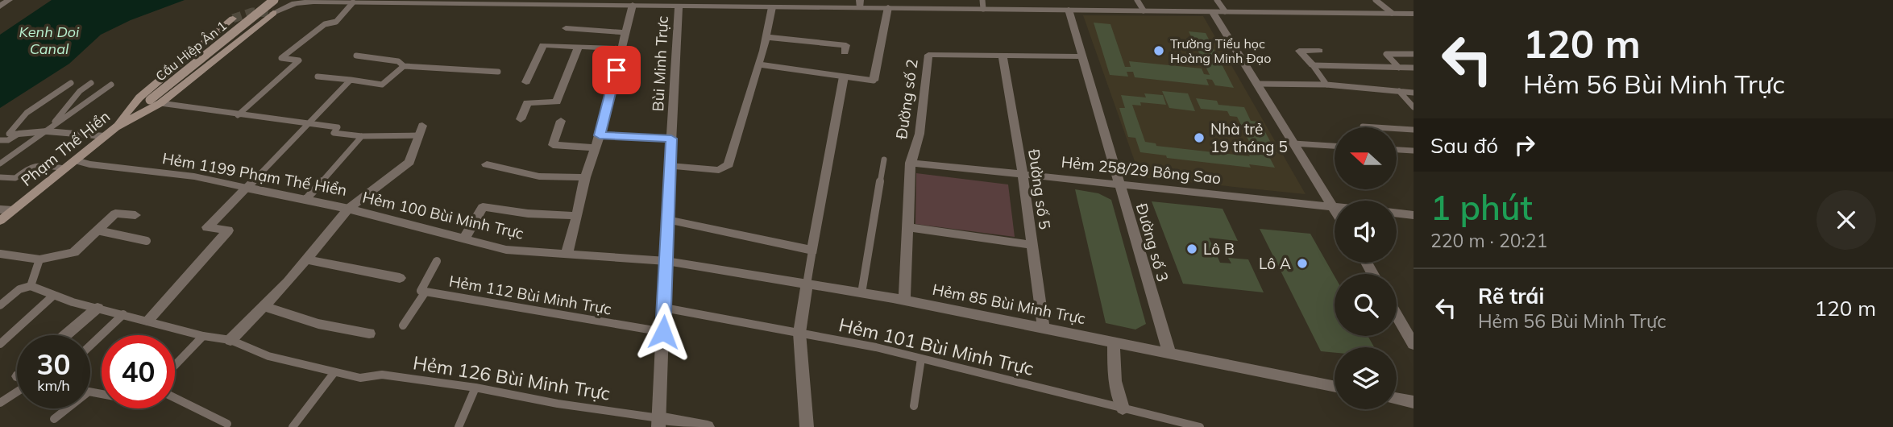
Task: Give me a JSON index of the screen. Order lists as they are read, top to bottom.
{
  "streets": {
    "main road": ["Cầu Hiệp Ân 1", "Phạm Thế Hiển"],
    "street": [
      "Bùi Minh Trực",
      "Đường số 2",
      "Hẻm 258/29 Bông Sao",
      "Hẻm 1199 Phạm Thế Hiển",
      "Đường số 5",
      "Hẻm 100 Bùi Minh Trực",
      "Đường số 3",
      "Hẻm 85 Bùi Minh Trực"
    ],
    "lane": ["Hẻm 112 Bùi Minh Trực", "Hẻm 101 Bùi Minh Trực", "Hẻm 126 Bùi Minh Trực"]
  },
  "crossings": [
    ["Cầu Hiệp Ân 1", "Phạm Thế Hiển"],
    ["Bùi Minh Trực", "Hẻm 100 Bùi Minh Trực"],
    ["Bùi Minh Trực", "Hẻm 112 Bùi Minh Trực"],
    ["Bùi Minh Trực", "Hẻm 85 Bùi Minh Trực"],
    ["Bùi Minh Trực", "Hẻm 101 Bùi Minh Trực"],
    ["Bùi Minh Trực", "Hẻm 126 Bùi Minh Trực"],
    ["Đường số 2", "Hẻm 258/29 Bông Sao"],
    ["Đường số 2", "Đường số 5"],
    ["Đường số 2", "Đường số 3"],
    ["Đường số 2", "Hẻm 85 Bùi Minh Trực"],
    ["Phạm Thế Hiển", "Hẻm 1199 Phạm Thế Hiển"],
    ["Hẻm 258/29 Bông Sao", "Đường số 5"],
    ["Hẻm 258/29 Bông Sao", "Đường số 3"],
    ["Hẻm 1199 Phạm Thế Hiển", "Hẻm 100 Bùi Minh Trực"],
    ["Đường số 5", "Hẻm 85 Bùi Minh Trực"],
    ["Hẻm 100 Bùi Minh Trực", "Hẻm 85 Bùi Minh Trực"],
    ["Đường số 3", "Hẻm 85 Bùi Minh Trực"]
  ],
  "water": ["Kenh Doi Canal"],
  "places": [
    "Trường Tiểu học Hoàng Minh Đạo",
    "Nhà trẻ 19 tháng 5",
    "Lô B",
    "Lô A"
  ],
  "north": "left",
  "page": {
    "turn": ["120 m", "Hẻm 56 Bùi Minh Trực"],
    "then": "Sau đó",
    "heading": ["1 phút", "220 m · 20:21"],
    "list": [
      {
        "name": "Rẽ trái",
        "note": "Hẻm 56 Bùi Minh Trực",
        "value": "120 m"
      }
    ],
    "speed": "30 km/h",
    "limit": "40"
  }
}
